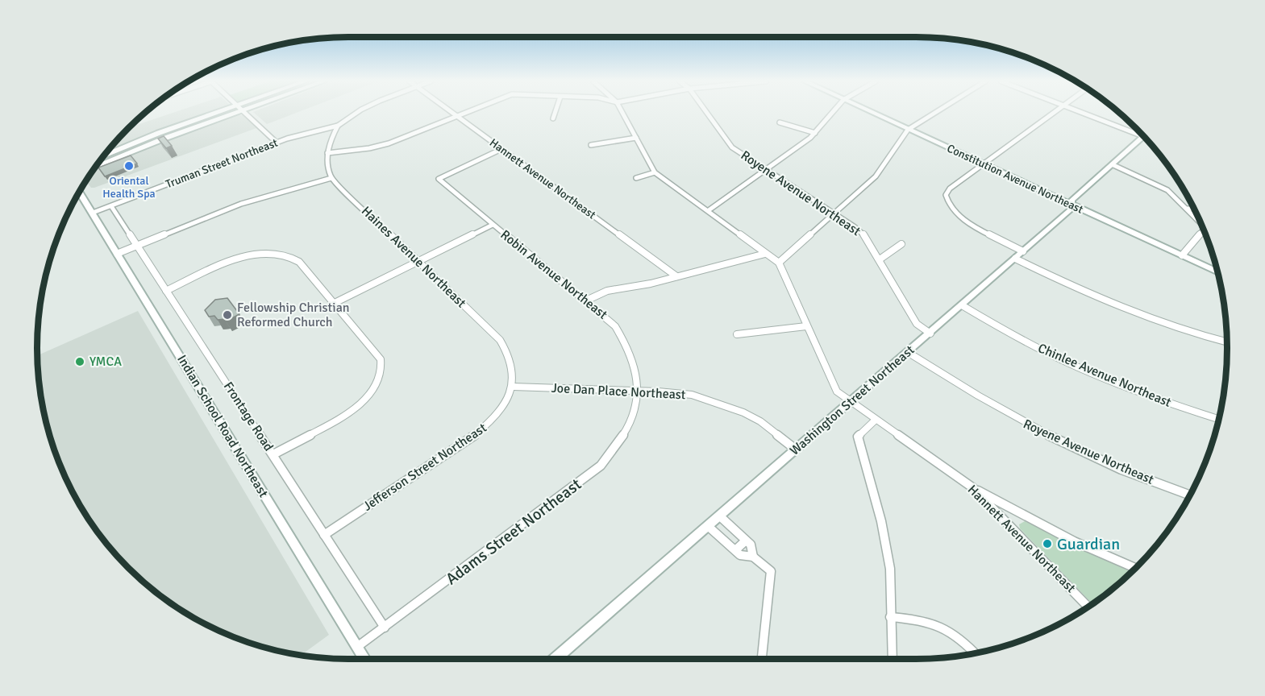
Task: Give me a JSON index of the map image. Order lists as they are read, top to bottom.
{
  "streets": {
    "street": [
      "Truman Street Northeast",
      "Hannett Avenue Northeast",
      "Constitution Avenue Northeast",
      "Royene Avenue Northeast",
      "Haines Avenue Northeast",
      "Robin Avenue Northeast",
      "Chinlee Avenue Northeast",
      "Joe Dan Place Northeast",
      "Washington Street Northeast",
      "Frontage Road",
      "Indian School Road Northeast",
      "Jefferson Street Northeast",
      "Adams Street Northeast"
    ]
  },
  "crossings": [
    ["Truman Street Northeast", "Frontage Road"],
    ["Truman Street Northeast", "Indian School Road Northeast"],
    ["Hannett Avenue Northeast", "Robin Avenue Northeast"],
    ["Hannett Avenue Northeast", "Washington Street Northeast"],
    ["Constitution Avenue Northeast", "Washington Street Northeast"],
    ["Royene Avenue Northeast", "Washington Street Northeast"],
    ["Haines Avenue Northeast", "Joe Dan Place Northeast"],
    ["Haines Avenue Northeast", "Jefferson Street Northeast"],
    ["Robin Avenue Northeast", "Joe Dan Place Northeast"],
    ["Robin Avenue Northeast", "Adams Street Northeast"],
    ["Chinlee Avenue Northeast", "Washington Street Northeast"],
    ["Joe Dan Place Northeast", "Washington Street Northeast"],
    ["Joe Dan Place Northeast", "Jefferson Street Northeast"],
    ["Joe Dan Place Northeast", "Adams Street Northeast"],
    ["Frontage Road", "Jefferson Street Northeast"],
    ["Frontage Road", "Adams Street Northeast"],
    ["Indian School Road Northeast", "Adams Street Northeast"]
  ],
  "places": [
    "Oriental Health Spa",
    "Fellowship Christian Reformed Church",
    "YMCA",
    "Guardian"
  ]
}
